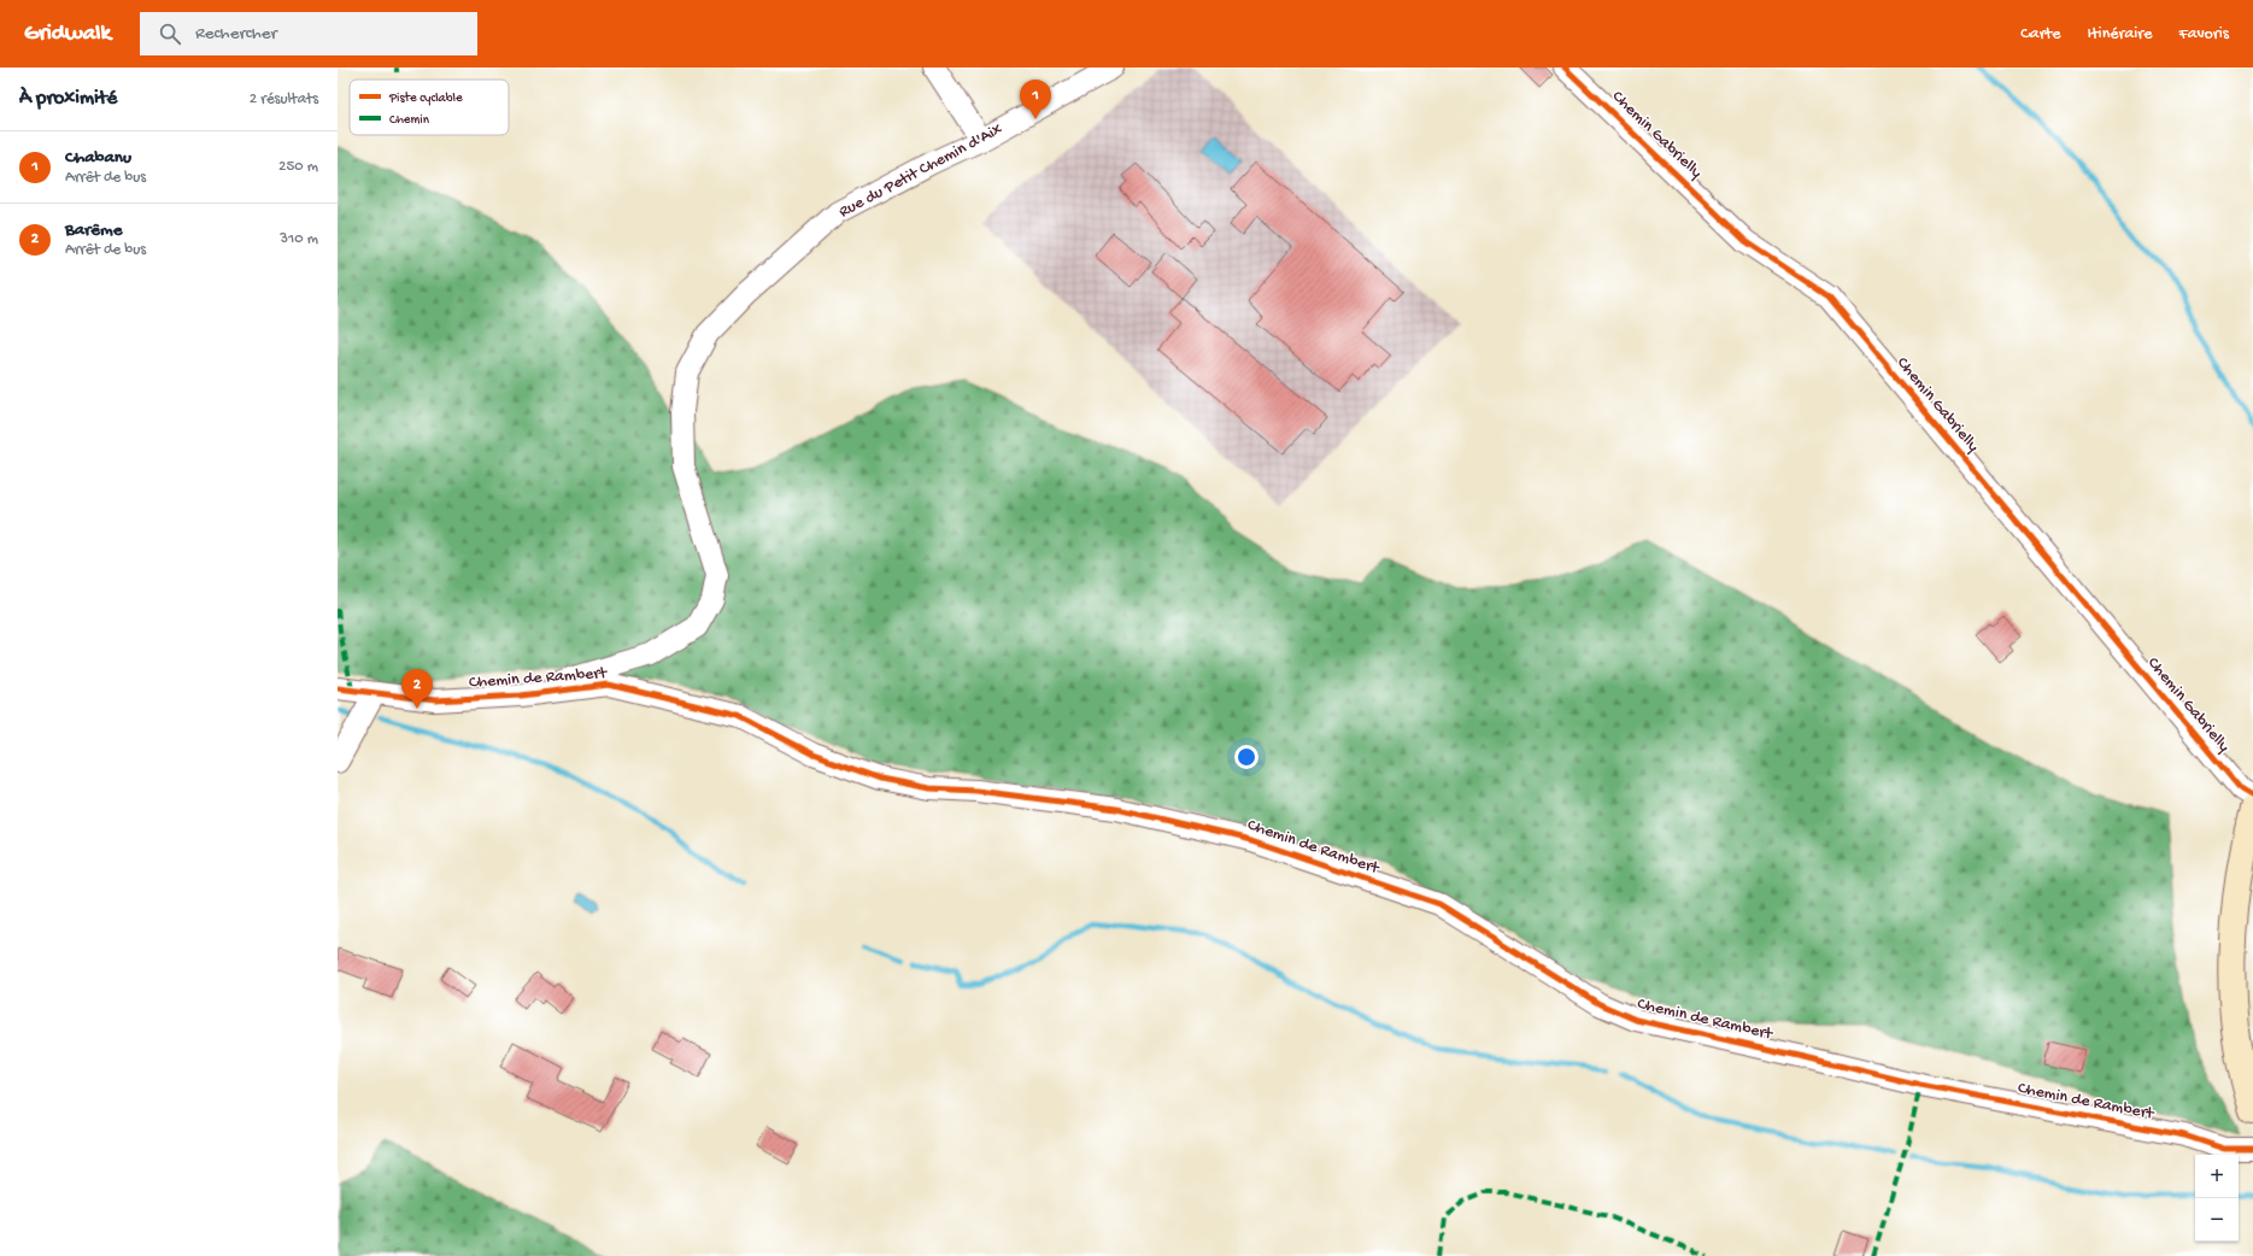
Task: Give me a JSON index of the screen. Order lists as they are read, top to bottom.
{
  "streets": {
    "street": ["Chemin Gabrielly", "Rue du Petit Chemin d'Aix", "Chemin de Rambert"]
  },
  "crossings": [
    ["Rue du Petit Chemin d'Aix", "Chemin de Rambert"]
  ],
  "legend": ["Piste cyclable", "Chemin"],
  "page": {
    "header": "Gridwalk",
    "search": "Rechercher",
    "nav": ["Carte", "Itinéraire", "Favoris"],
    "heading": ["À proximité", "2 résultats"],
    "pins": ["1", "2"],
    "list": [
      {
        "mark": "1",
        "name": "Chabanu",
        "note": "Arrêt de bus",
        "value": "250 m"
      },
      {
        "mark": "2",
        "name": "Barême",
        "note": "Arrêt de bus",
        "value": "310 m"
      }
    ],
    "map_buttons": ["+", "−"]
  }
}
